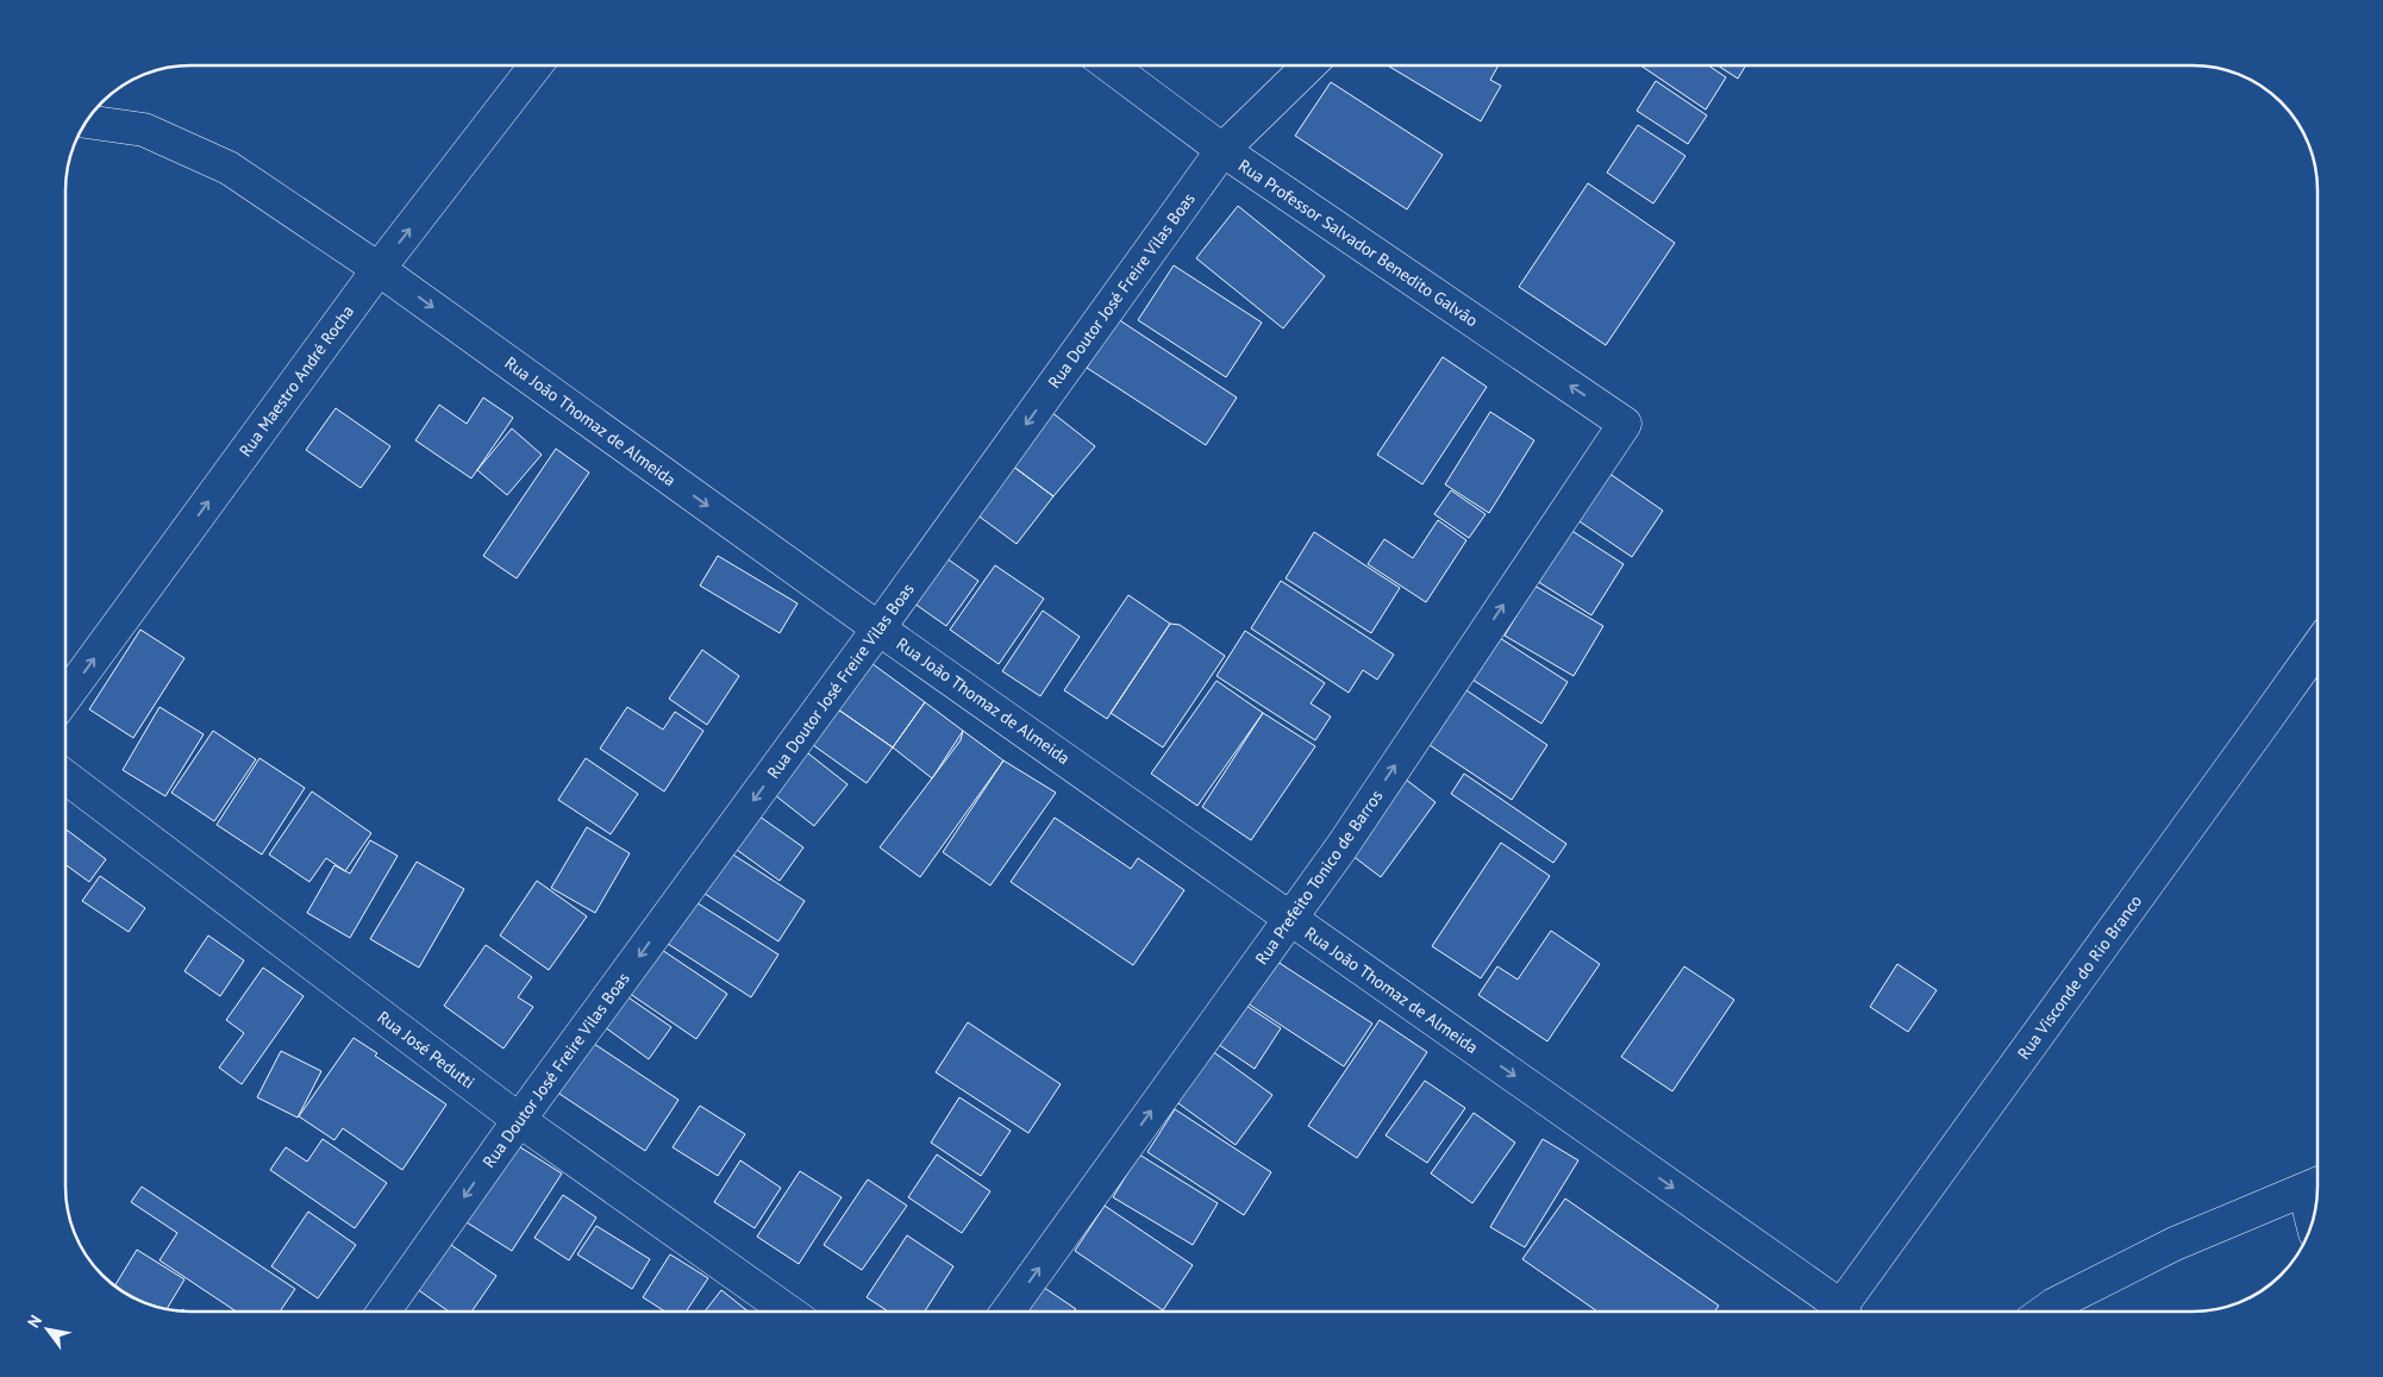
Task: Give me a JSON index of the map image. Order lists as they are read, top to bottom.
{
  "streets": {
    "street": [
      "Rua Professor Salvador Benedito Galvão",
      "Rua Doutor José Freire Vilas Boas",
      "Rua Maestro André Rocha",
      "Rua João Thomaz de Almeida",
      "Rua Prefeito Tonico de Barros",
      "Rua Visconde do Rio Branco",
      "Rua José Pedutti"
    ]
  },
  "crossings": [
    ["Rua Professor Salvador Benedito Galvão", "Rua Doutor José Freire Vilas Boas"],
    ["Rua Professor Salvador Benedito Galvão", "Rua Prefeito Tonico de Barros"],
    ["Rua Doutor José Freire Vilas Boas", "Rua João Thomaz de Almeida"],
    ["Rua Doutor José Freire Vilas Boas", "Rua José Pedutti"],
    ["Rua Maestro André Rocha", "Rua João Thomaz de Almeida"],
    ["Rua João Thomaz de Almeida", "Rua Prefeito Tonico de Barros"]
  ],
  "one_way": [
    "Rua Professor Salvador Benedito Galvão",
    "Rua Doutor José Freire Vilas Boas",
    "Rua Maestro André Rocha",
    "Rua João Thomaz de Almeida",
    "Rua Prefeito Tonico de Barros"
  ],
  "north": "top left"
}
